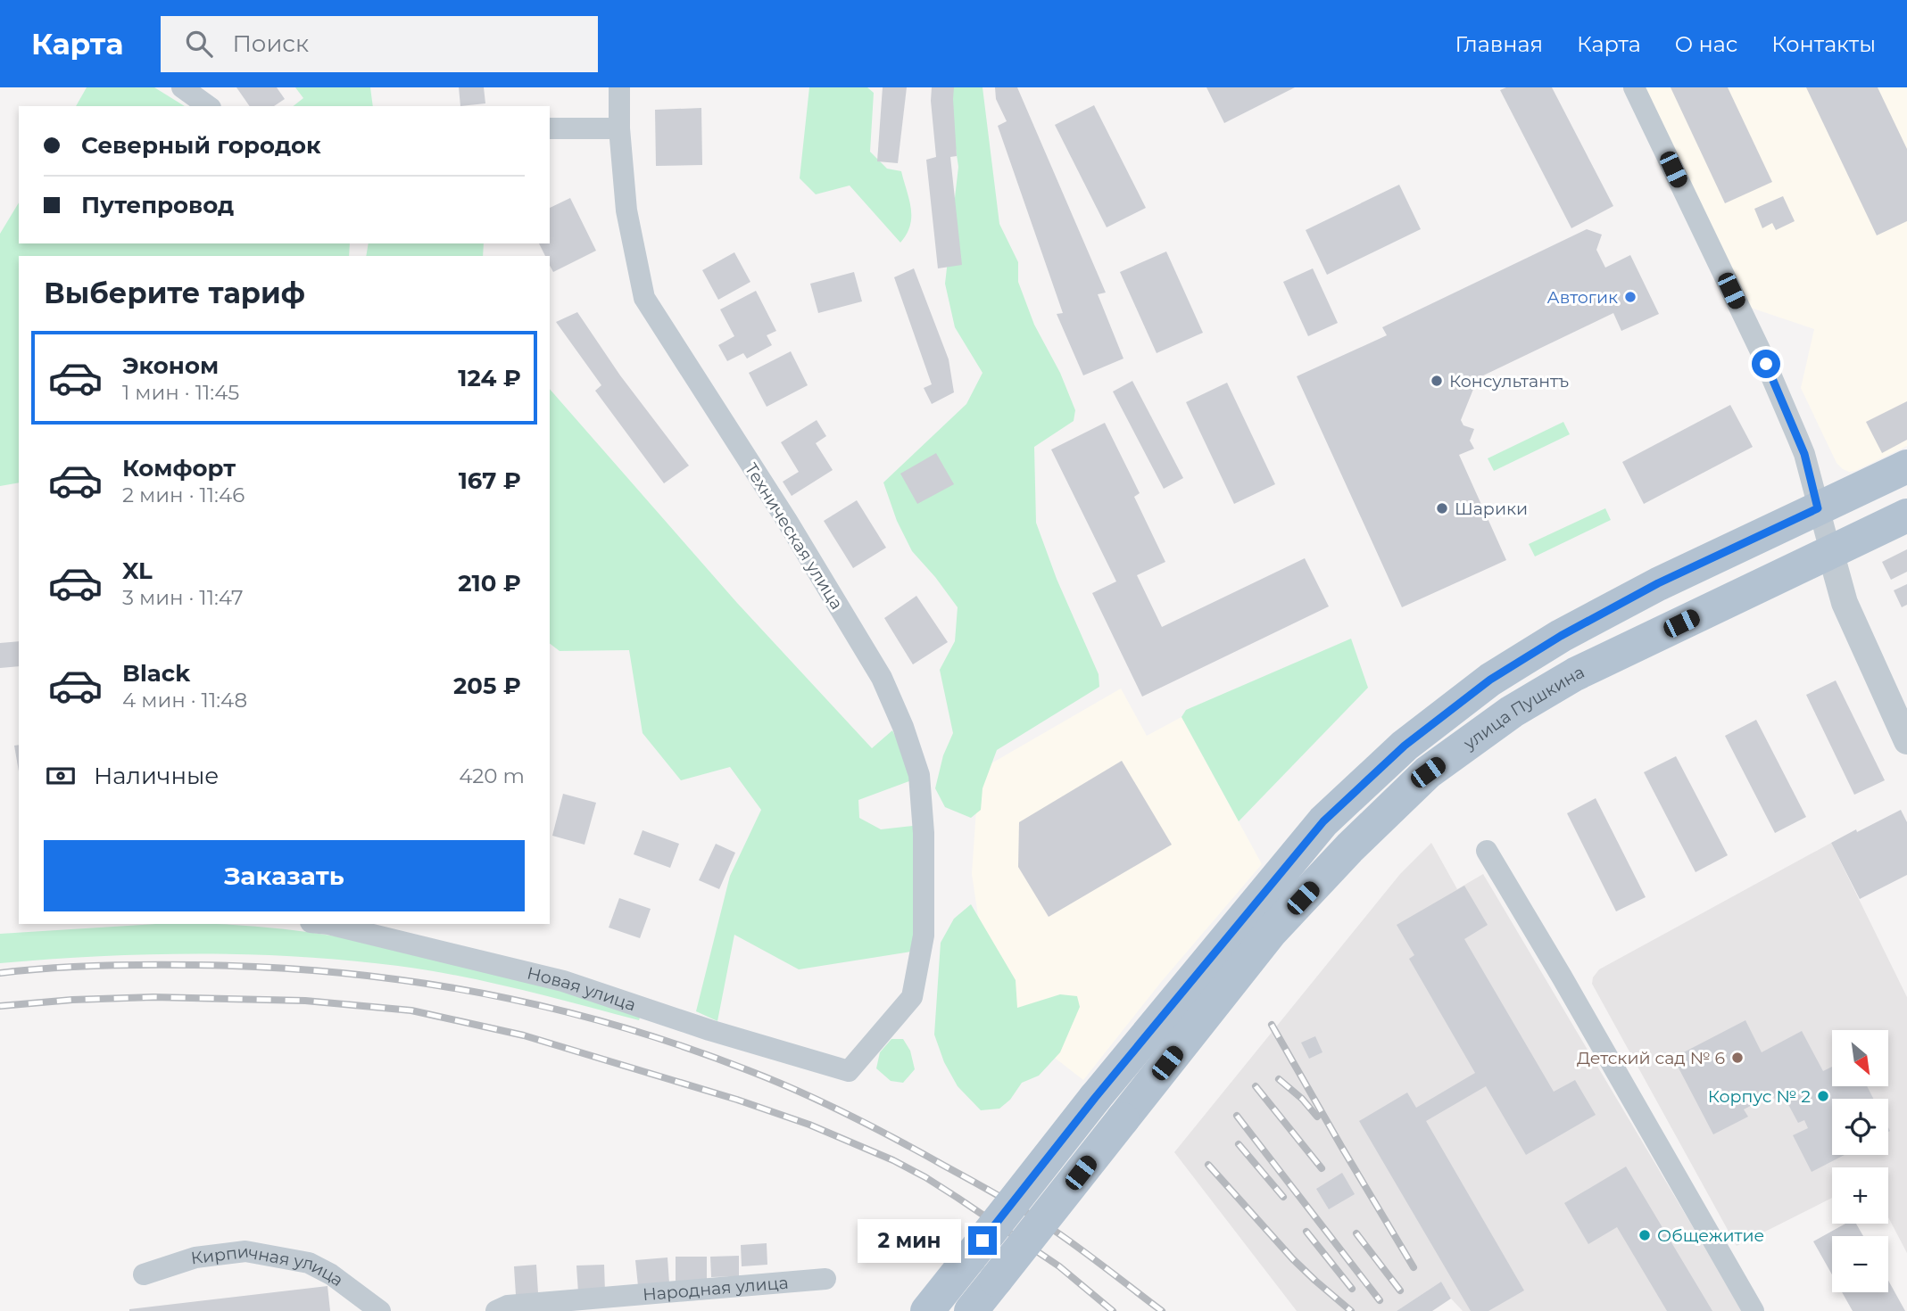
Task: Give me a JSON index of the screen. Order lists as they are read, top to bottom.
{
  "streets": {
    "main road": ["улица Пушкина"],
    "street": [
      "Техническая улица",
      "Новая улица",
      "Кирпичная улица",
      "Народная улица"
    ]
  },
  "crossings": [
    ["Техническая улица", "Новая улица"]
  ],
  "places": [
    "Автогик",
    "Консультантъ",
    "Шарики",
    "Детский сад № 6",
    "Корпус № 2",
    "Общежитие"
  ],
  "north": "bottom right",
  "page": {
    "header": "Карта",
    "search": "Поиск",
    "nav": [
      "Главная",
      "Карта",
      "О нас",
      "Контакты"
    ],
    "banner": ["Северный городок", "Путепровод"],
    "heading": "Выберите тариф",
    "list": [
      {
        "name": "Эконом",
        "note": "1 мин · 11:45",
        "value": "124 ₽"
      },
      {
        "name": "Комфорт",
        "note": "2 мин · 11:46",
        "value": "167 ₽"
      },
      {
        "name": "XL",
        "note": "3 мин · 11:47",
        "value": "210 ₽"
      },
      {
        "name": "Black",
        "note": "4 мин · 11:48",
        "value": "205 ₽"
      }
    ],
    "pay": ["Наличные", "420 m"],
    "buttons": "Заказать",
    "map_buttons": ["+", "−"],
    "bubble": "2 мин"
  }
}
